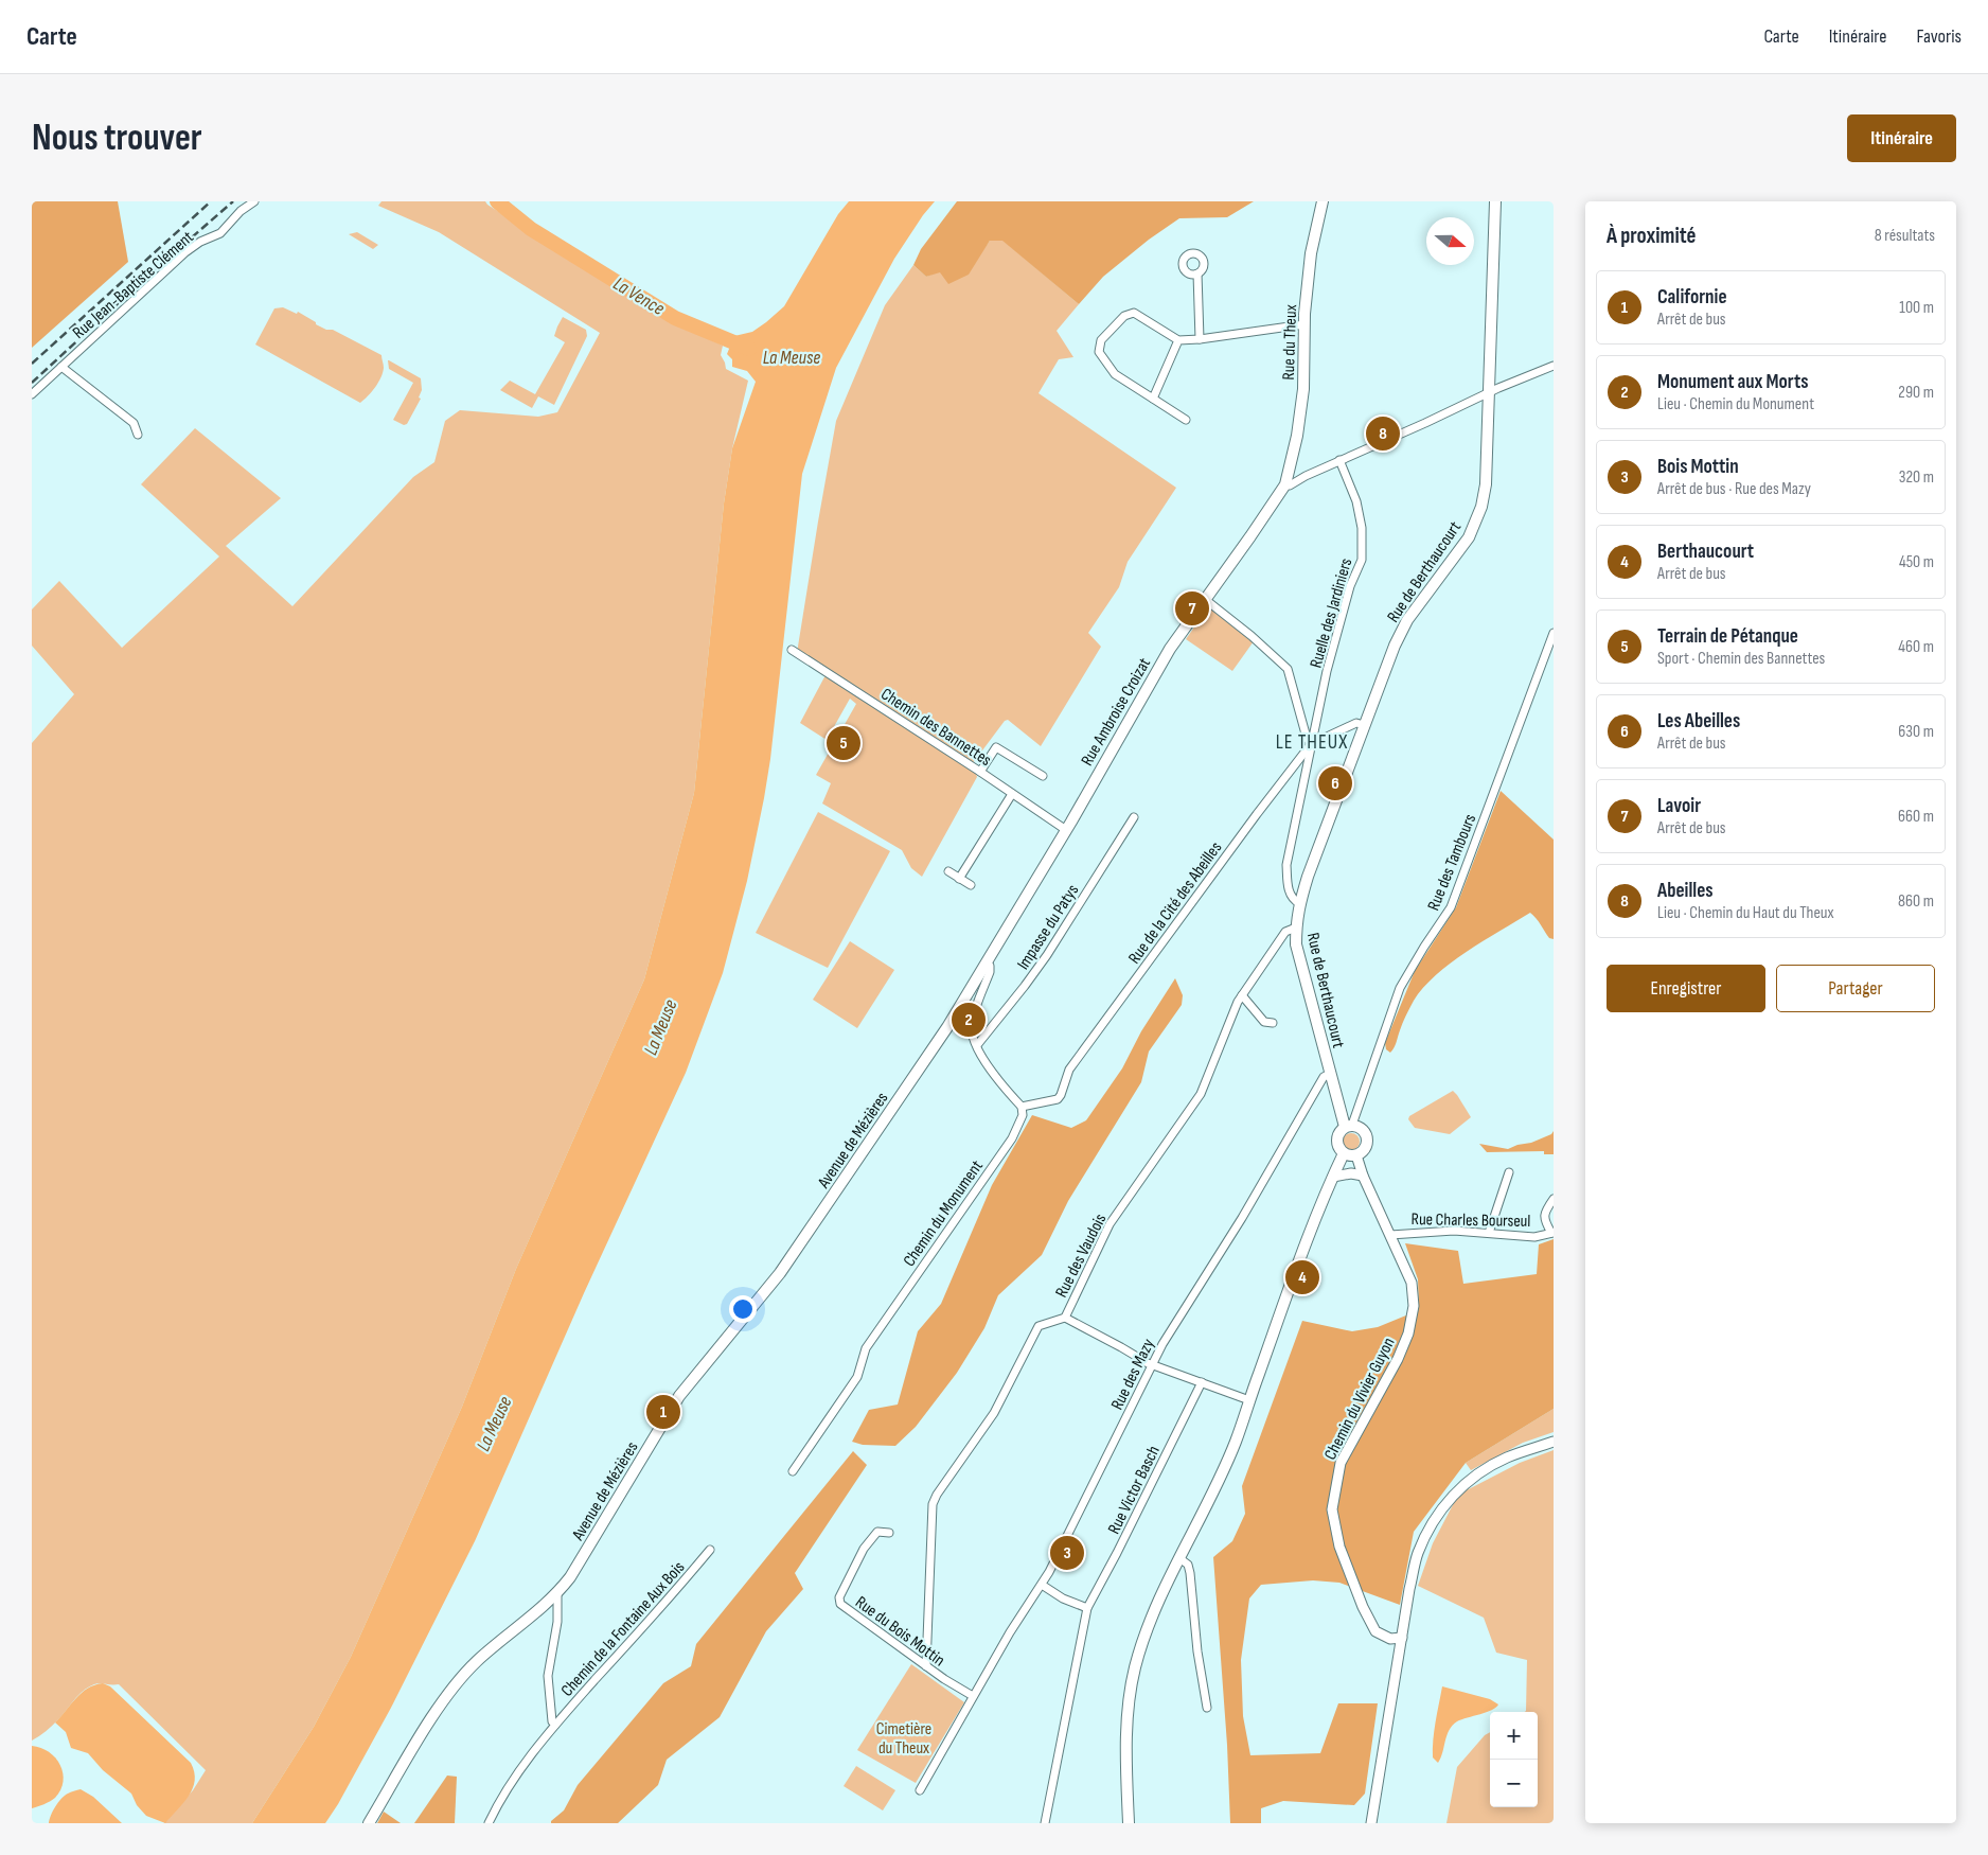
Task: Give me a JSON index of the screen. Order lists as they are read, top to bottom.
{
  "streets": {
    "main road": [
      "Rue du Theux",
      "Rue de Berthaucourt",
      "Rue Ambroise Croizat",
      "Avenue de Mézières"
    ],
    "street": [
      "Rue Jean-Baptiste Clément",
      "Ruelle des Jardiniers",
      "Chemin des Bannettes",
      "Rue des Tambours",
      "Rue de la Cité des Abeilles",
      "Impasse du Patys",
      "Chemin du Monument",
      "Rue Charles Bourseul",
      "Rue des Vaudois",
      "Rue des Mazy",
      "Chemin du Vivier Guyon",
      "Rue Victor Basch",
      "Chemin de la Fontaine Aux Bois",
      "Rue du Bois Mottin"
    ]
  },
  "crossings": [
    ["Rue du Theux", "Rue Ambroise Croizat"],
    ["Rue de Berthaucourt", "Ruelle des Jardiniers"],
    ["Rue de Berthaucourt", "Rue des Tambours"],
    ["Rue de Berthaucourt", "Rue de la Cité des Abeilles"],
    ["Rue de Berthaucourt", "Rue des Vaudois"],
    ["Rue de Berthaucourt", "Rue des Mazy"],
    ["Rue de Berthaucourt", "Chemin du Vivier Guyon"],
    ["Ruelle des Jardiniers", "Rue de la Cité des Abeilles"],
    ["Rue Ambroise Croizat", "Chemin des Bannettes"],
    ["Rue Ambroise Croizat", "Avenue de Mézières"],
    ["Rue des Tambours", "Chemin du Vivier Guyon"],
    ["Rue de la Cité des Abeilles", "Chemin du Monument"],
    ["Avenue de Mézières", "Chemin de la Fontaine Aux Bois"],
    ["Rue Charles Bourseul", "Chemin du Vivier Guyon"],
    ["Rue des Vaudois", "Rue du Bois Mottin"],
    ["Rue des Mazy", "Rue du Bois Mottin"]
  ],
  "districts": ["LE THEUX"],
  "water": ["La Vence", "La Meuse"],
  "parks": ["Cimetière du Theux"],
  "north": "right",
  "page": {
    "header": "Carte",
    "nav": ["Carte", "Itinéraire", "Favoris"],
    "buttons": [
      "Itinéraire",
      ["Enregistrer", "Partager"]
    ],
    "title": "Nous trouver",
    "heading": ["À proximité", "8 résultats"],
    "list": [
      {
        "mark": "1",
        "name": "Californie",
        "note": "Arrêt de bus",
        "value": "100 m"
      },
      {
        "mark": "2",
        "name": "Monument aux Morts",
        "note": "Lieu · Chemin du Monument",
        "value": "290 m"
      },
      {
        "mark": "3",
        "name": "Bois Mottin",
        "note": "Arrêt de bus · Rue des Mazy",
        "value": "320 m"
      },
      {
        "mark": "4",
        "name": "Berthaucourt",
        "note": "Arrêt de bus",
        "value": "450 m"
      },
      {
        "mark": "5",
        "name": "Terrain de Pétanque",
        "note": "Sport · Chemin des Bannettes",
        "value": "460 m"
      },
      {
        "mark": "6",
        "name": "Les Abeilles",
        "note": "Arrêt de bus",
        "value": "630 m"
      },
      {
        "mark": "7",
        "name": "Lavoir",
        "note": "Arrêt de bus",
        "value": "660 m"
      },
      {
        "mark": "8",
        "name": "Abeilles",
        "note": "Lieu · Chemin du Haut du Theux",
        "value": "860 m"
      }
    ],
    "pins": [
      "8",
      "7",
      "5",
      "6",
      "2",
      "4",
      "1",
      "3"
    ],
    "map_buttons": ["+", "−"]
  }
}
